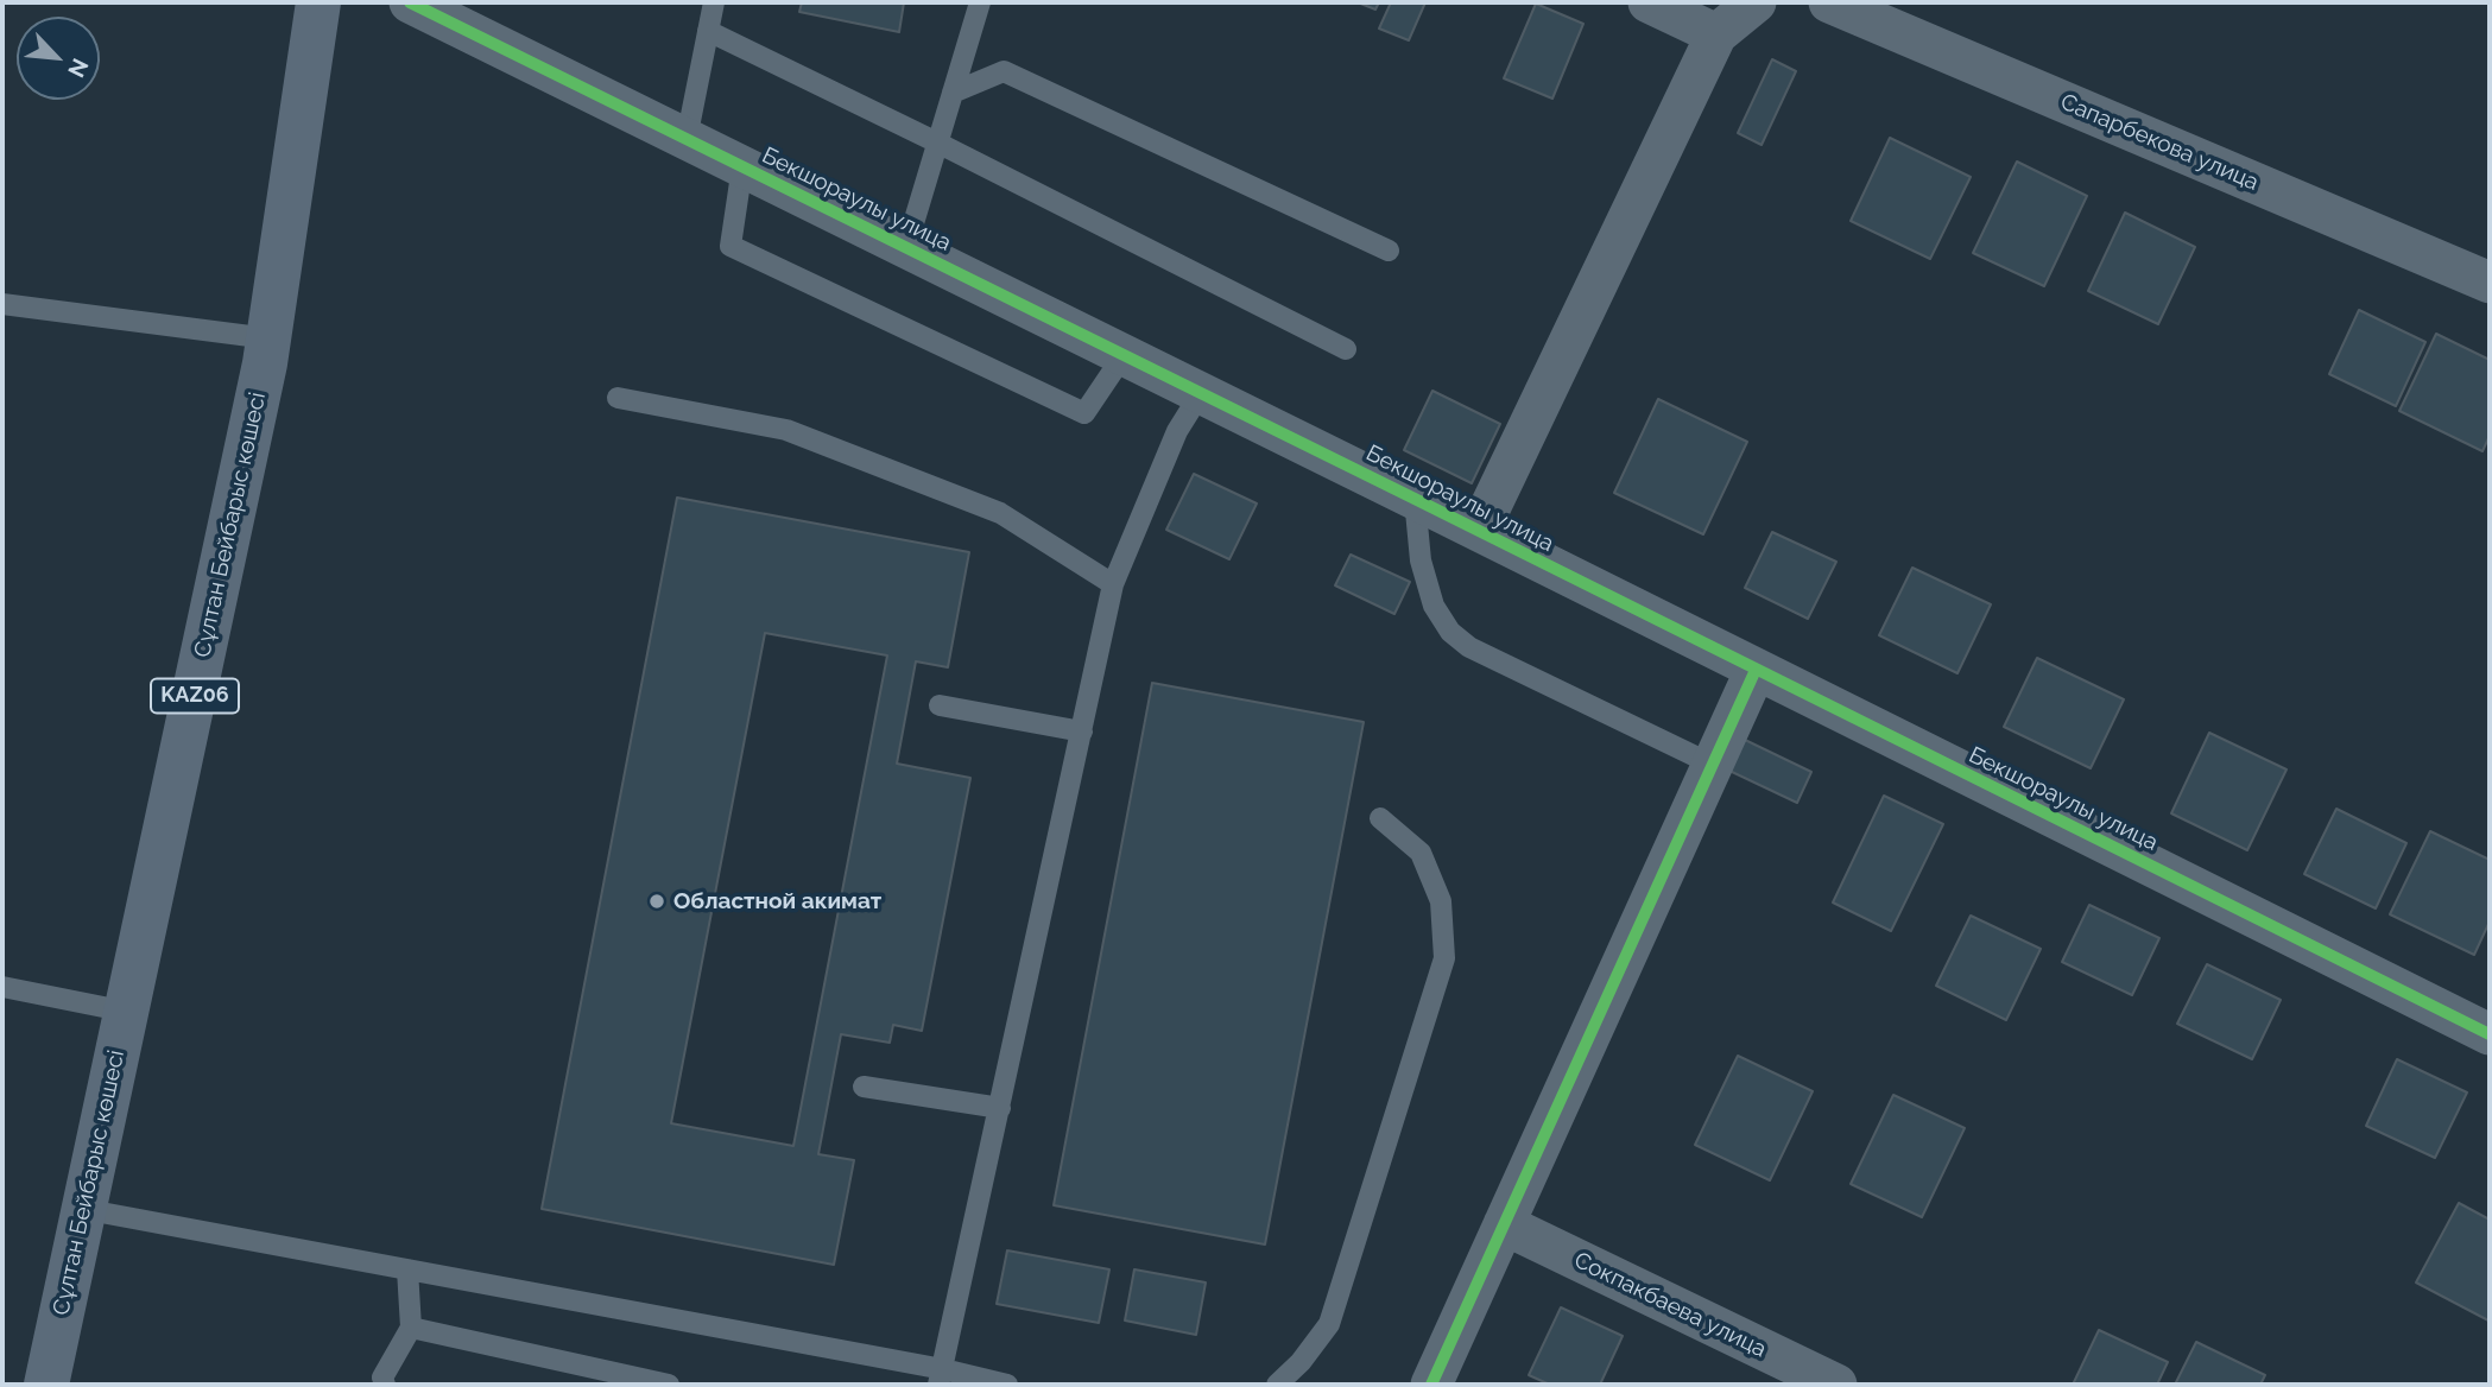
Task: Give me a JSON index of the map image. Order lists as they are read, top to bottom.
{
  "streets": {
    "main road": ["Сұлтан Бейбарыс көшесі", "KAZ06"],
    "street": ["Сапарбекова улица", "Бекшораулы улица", "Сокпакбаева улица"]
  },
  "places": ["Областной акимат"],
  "north": "bottom right"
}
